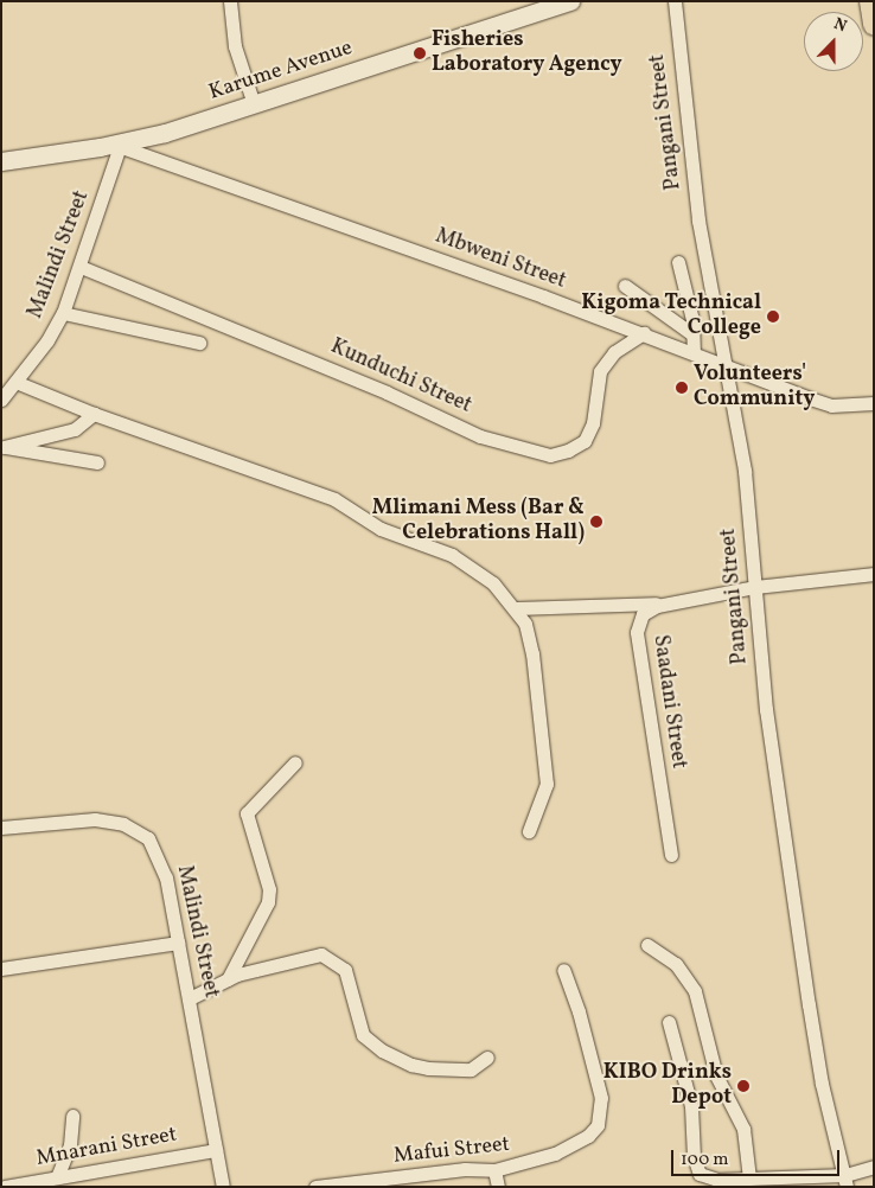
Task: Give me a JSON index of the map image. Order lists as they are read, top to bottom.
{
  "streets": {
    "street": [
      "Karume Avenue",
      "Pangani Street",
      "Malindi Street",
      "Mbweni Street",
      "Kunduchi Street",
      "Saadani Street",
      "Mnarani Street",
      "Mafui Street"
    ]
  },
  "crossings": [
    ["Karume Avenue", "Malindi Street"],
    ["Karume Avenue", "Mbweni Street"],
    ["Pangani Street", "Mbweni Street"],
    ["Pangani Street", "Saadani Street"],
    ["Malindi Street", "Mbweni Street"],
    ["Malindi Street", "Kunduchi Street"],
    ["Malindi Street", "Mnarani Street"],
    ["Mbweni Street", "Kunduchi Street"]
  ],
  "places": [
    "Fisheries Laboratory Agency",
    "Kigoma Technical College",
    "Volunteers' Community",
    "Mlimani Mess (Bar & Celebrations Hall)",
    "KIBO Drinks Depot"
  ],
  "scale_bar": "100 m",
  "north": "top"
}
